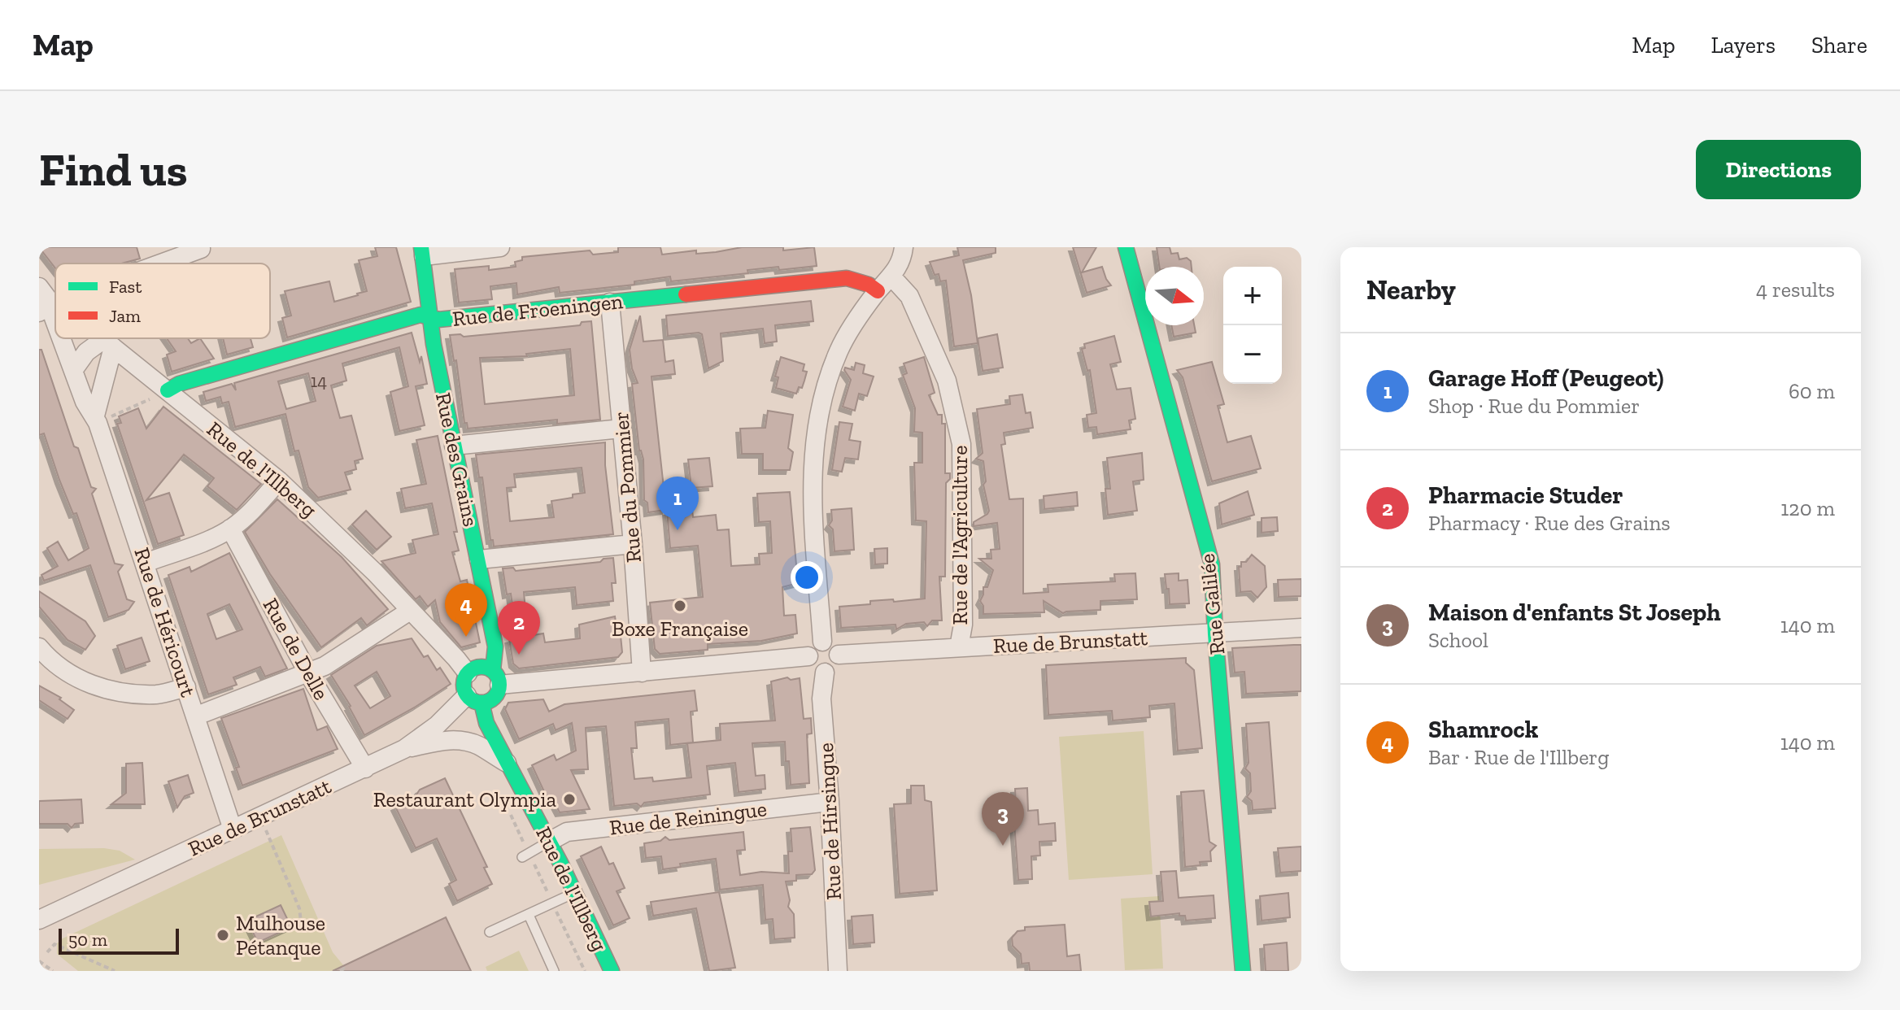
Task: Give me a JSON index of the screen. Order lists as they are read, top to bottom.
{
  "streets": {
    "street": [
      "Rue de Froeningen",
      "Rue des Grains",
      "Rue de l'Illberg",
      "Rue du Pommier",
      "Rue de l'Agriculture",
      "Rue Galilée",
      "Rue de Héricourt",
      "Rue de Brunstatt",
      "Rue de Delle",
      "Rue de Reiningue",
      "Rue de Hirsingue"
    ]
  },
  "crossings": [
    ["Rue de Froeningen", "Rue des Grains"],
    ["Rue de Froeningen", "Rue de l'Illberg"],
    ["Rue de Froeningen", "Rue du Pommier"],
    ["Rue des Grains", "Rue de l'Illberg"],
    ["Rue des Grains", "Rue de Brunstatt"],
    ["Rue de l'Illberg", "Rue de Héricourt"],
    ["Rue de l'Illberg", "Rue de Brunstatt"],
    ["Rue de l'Illberg", "Rue de Reiningue"],
    ["Rue de l'Agriculture", "Rue de Brunstatt"],
    ["Rue Galilée", "Rue de Brunstatt"],
    ["Rue de Héricourt", "Rue de Brunstatt"],
    ["Rue de Brunstatt", "Rue de Delle"],
    ["Rue de Brunstatt", "Rue de Hirsingue"],
    ["Rue de Reiningue", "Rue de Hirsingue"]
  ],
  "places": ["Boxe Française", "Restaurant Olympia", "Mulhouse Pétanque"],
  "house_numbers": ["14"],
  "legend": ["Fast", "Jam"],
  "scale_bar": "50 m",
  "north": "right",
  "page": {
    "header": "Map",
    "nav": ["Map", "Layers", "Share"],
    "buttons": "Directions",
    "title": "Find us",
    "heading": ["Nearby", "4 results"],
    "map_buttons": ["+", "−"],
    "list": [
      {
        "mark": "1",
        "name": "Garage Hoff (Peugeot)",
        "note": "Shop · Rue du Pommier",
        "value": "60 m"
      },
      {
        "mark": "2",
        "name": "Pharmacie Studer",
        "note": "Pharmacy · Rue des Grains",
        "value": "120 m"
      },
      {
        "mark": "3",
        "name": "Maison d'enfants St Joseph",
        "note": "School",
        "value": "140 m"
      },
      {
        "mark": "4",
        "name": "Shamrock",
        "note": "Bar · Rue de l'Illberg",
        "value": "140 m"
      }
    ],
    "pins": [
      "1",
      "4",
      "2",
      "3"
    ],
    "scale": "50 m"
  }
}
